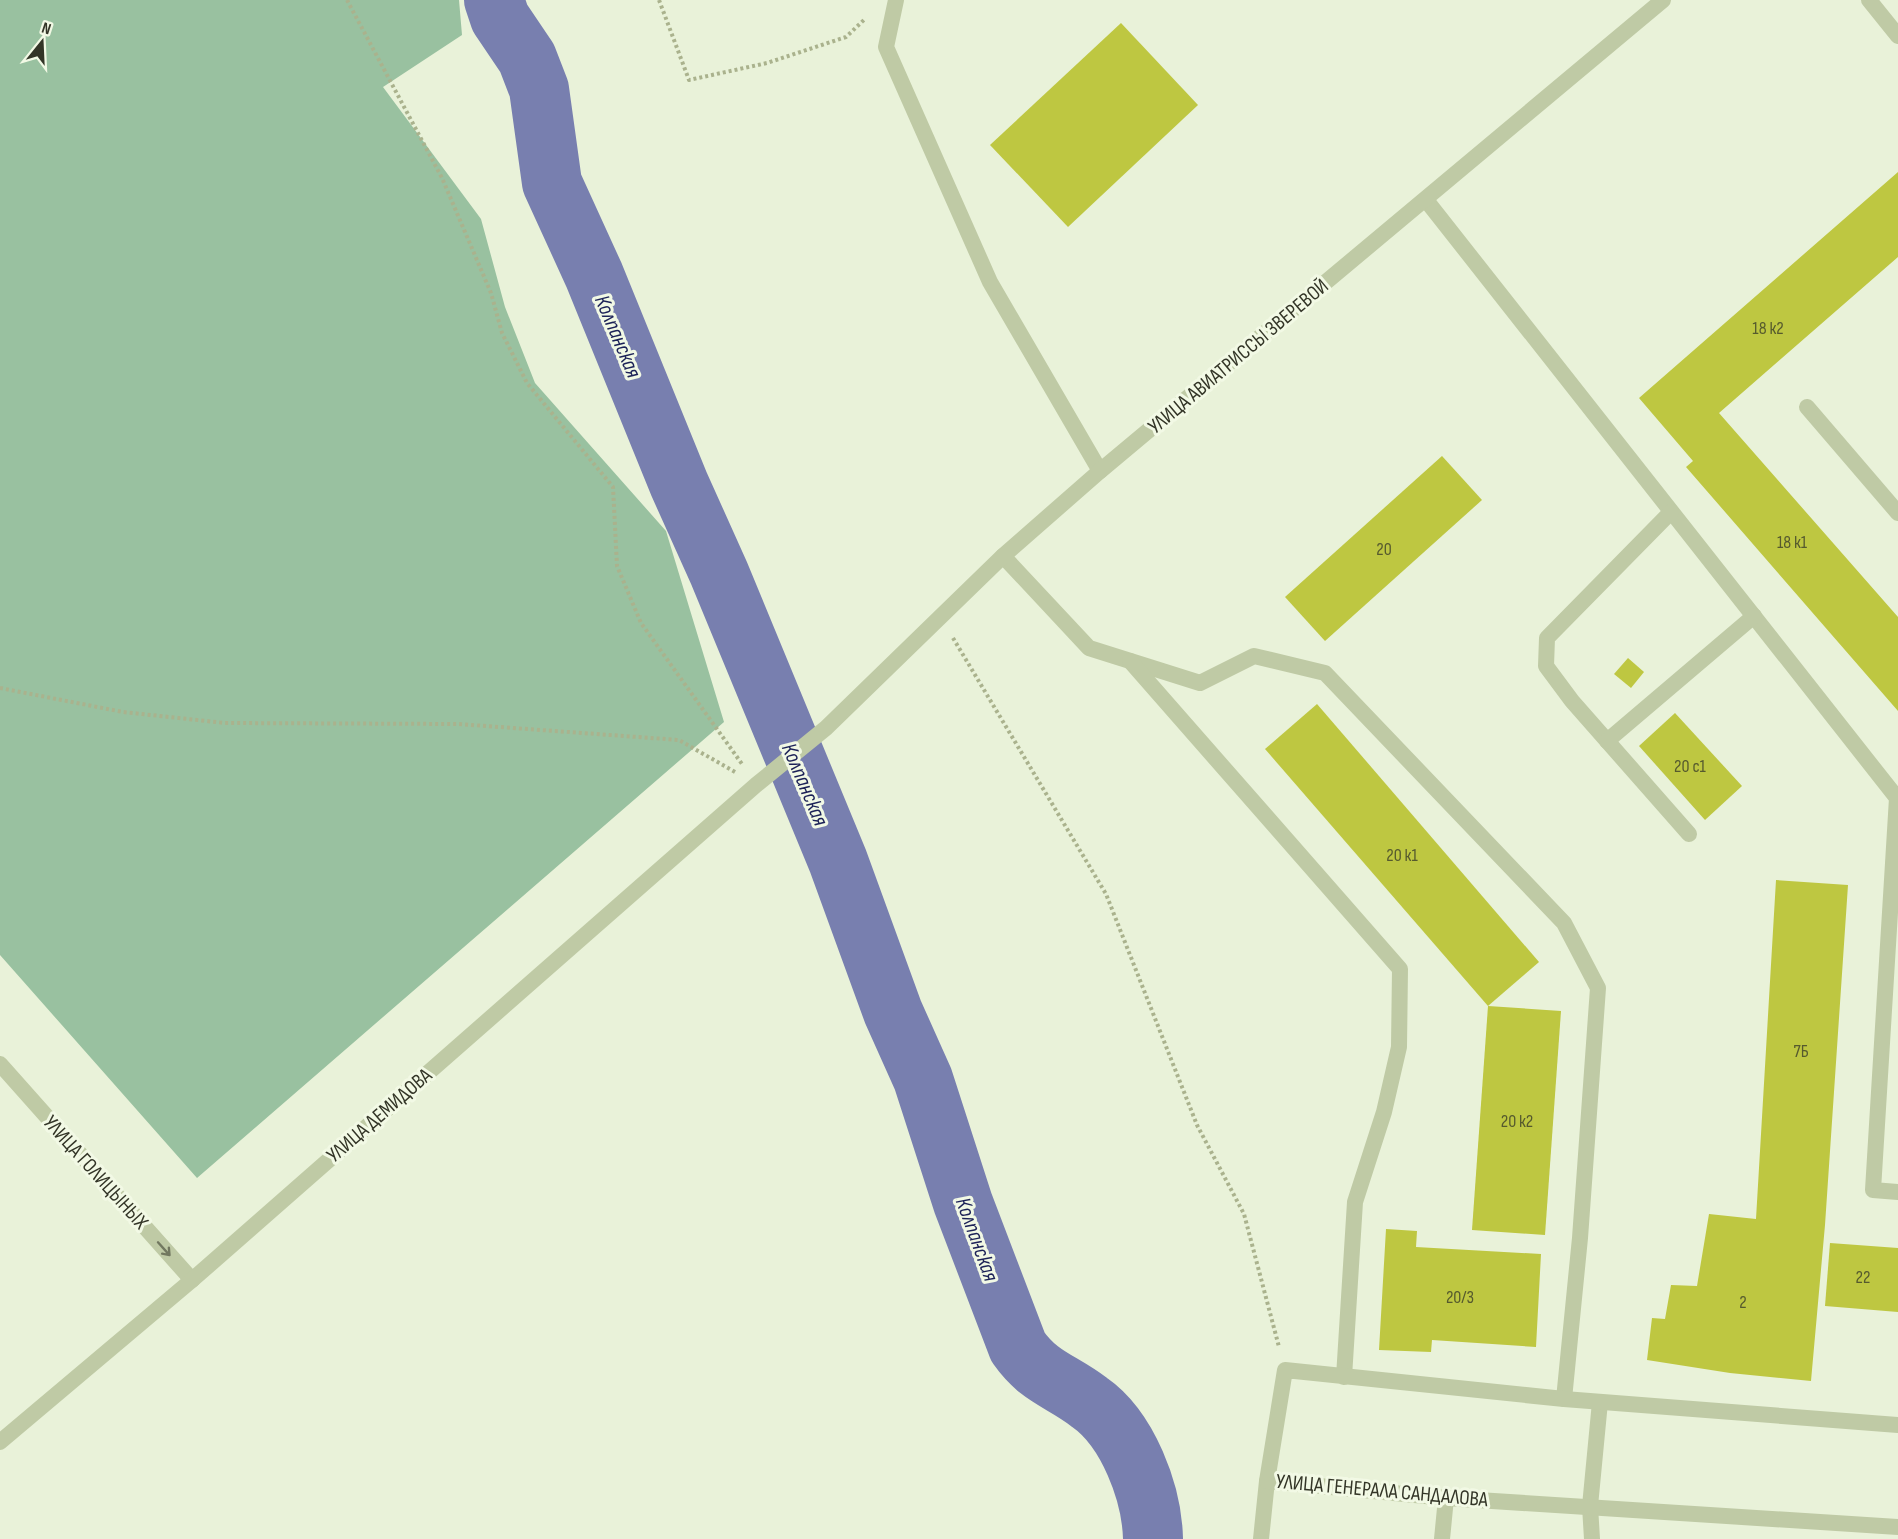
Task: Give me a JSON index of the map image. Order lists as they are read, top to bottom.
{
  "streets": {
    "street": [
      "УЛИЦА АВИАТРИССЫ ЗВЕРЕВОЙ",
      "УЛИЦА ДЕМИДОВА",
      "УЛИЦА ГОЛИЦЫНЫХ",
      "УЛИЦА ГЕНЕРАЛА САНДАЛОВА"
    ]
  },
  "crossings": [
    ["УЛИЦА АВИАТРИССЫ ЗВЕРЕВОЙ", "УЛИЦА ДЕМИДОВА"],
    ["УЛИЦА ДЕМИДОВА", "УЛИЦА ГОЛИЦЫНЫХ"]
  ],
  "one_way": ["УЛИЦА ГОЛИЦЫНЫХ"],
  "water": ["Колпанская"],
  "house_numbers": [
    "18 к2",
    "18 к1",
    "20",
    "20 с1",
    "20 к1",
    "7Б",
    "20 к2",
    "22",
    "20/3",
    "2"
  ],
  "north": "top"
}
